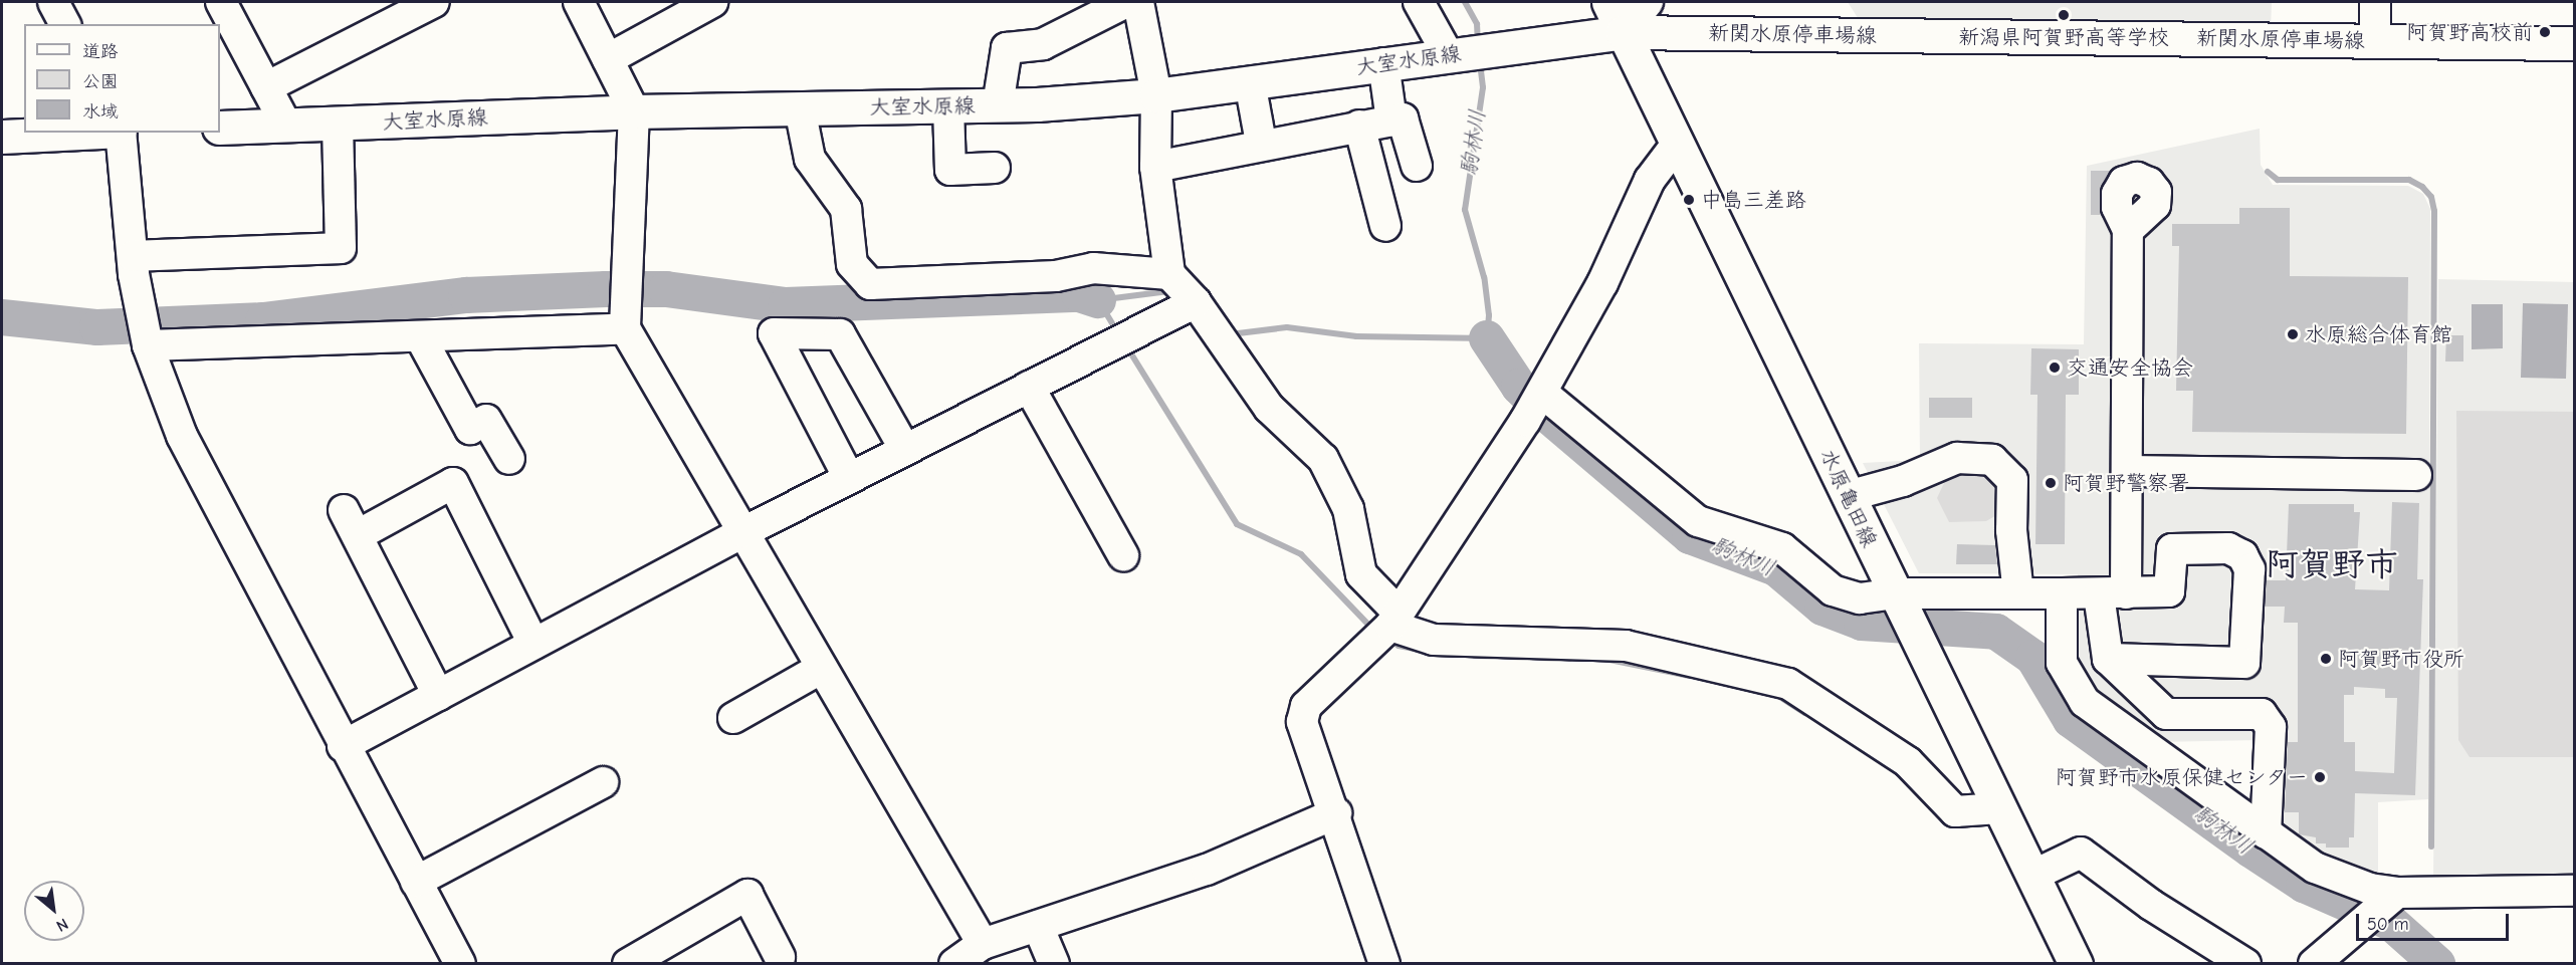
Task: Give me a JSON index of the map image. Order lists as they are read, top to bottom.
{
  "streets": {
    "main road": ["新関水原停車場線", "大室水原線", "水原亀田線"]
  },
  "crossings": [
    ["新関水原停車場線", "大室水原線"],
    ["新関水原停車場線", "水原亀田線"],
    ["大室水原線", "水原亀田線"]
  ],
  "districts": ["阿賀野市"],
  "water": ["駒林川"],
  "places": [
    "新潟県阿賀野高等学校",
    "阿賀野高校前",
    "中島三差路",
    "水原総合体育館",
    "交通安全協会",
    "阿賀野警察署",
    "阿賀野市役所",
    "阿賀野市水原保健センター"
  ],
  "legend": ["道路", "公園", "水域"],
  "scale_bar": "50 m",
  "north": "bottom right"
}
